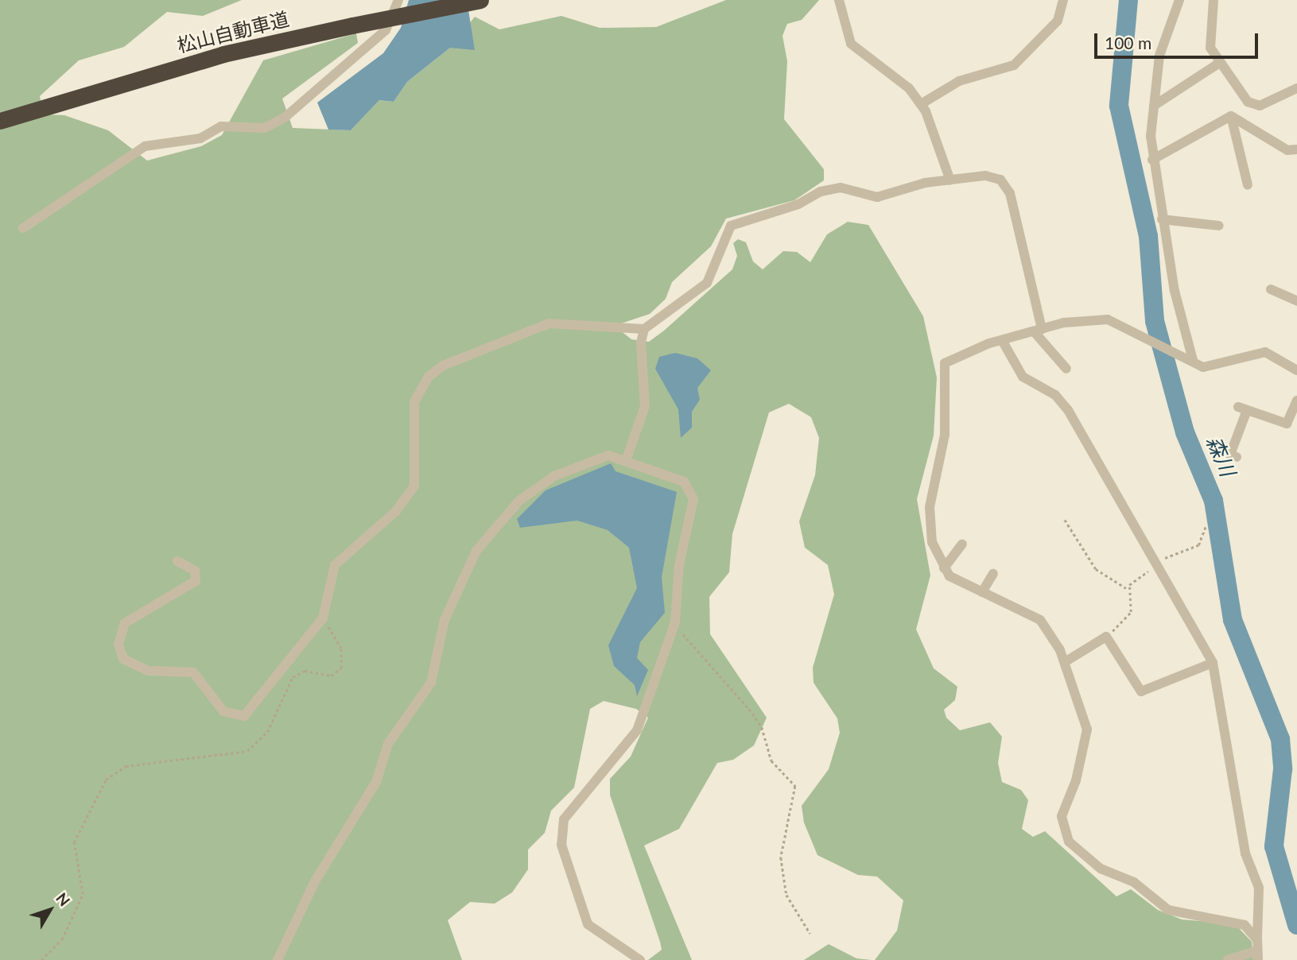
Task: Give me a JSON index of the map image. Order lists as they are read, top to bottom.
{
  "streets": {
    "highway": ["松山自動車道"]
  },
  "water": ["森川"],
  "scale_bar": "100 m",
  "north": "top right"
}
